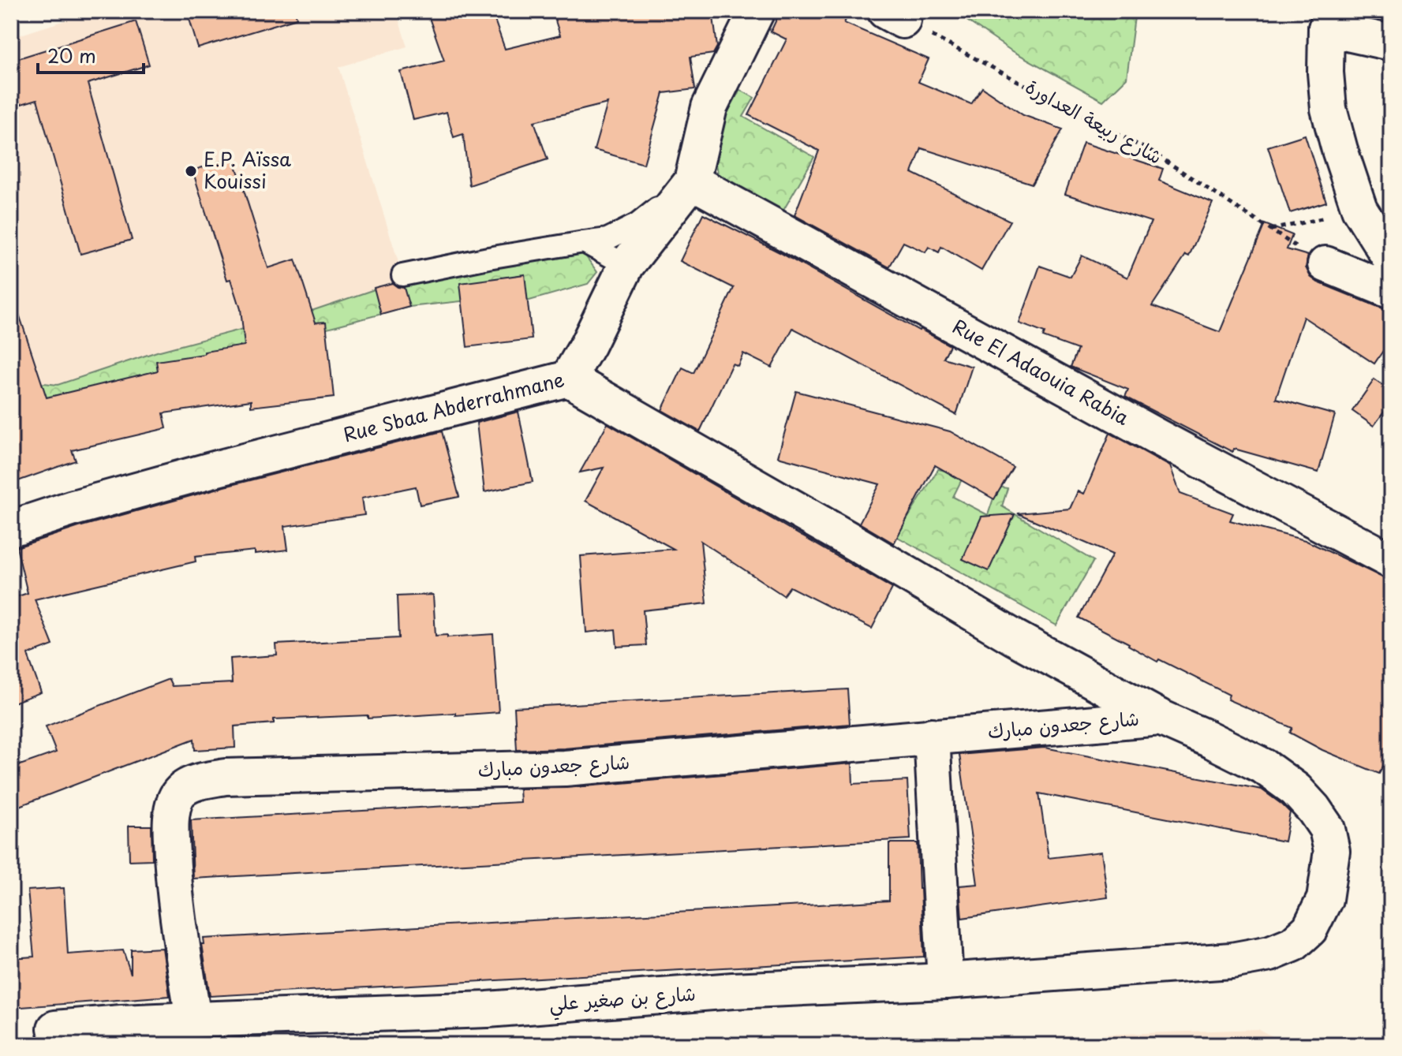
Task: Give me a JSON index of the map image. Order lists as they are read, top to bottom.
{
  "streets": {
    "street": [
      "Rue El Adaouia Rabia",
      "Rue Sbaa Abderrahmane",
      "شارع جعدون مبارك",
      "شارع بن صغير علي"
    ],
    "path": ["شارع ربيعة العداورة"]
  },
  "crossings": [
    ["Rue El Adaouia Rabia", "Rue Sbaa Abderrahmane"],
    ["Rue Sbaa Abderrahmane", "شارع بن صغير علي"],
    ["شارع جعدون مبارك", "شارع بن صغير علي"]
  ],
  "places": ["E.P. Aïssa Kouissi"],
  "scale_bar": "20 m"
}
